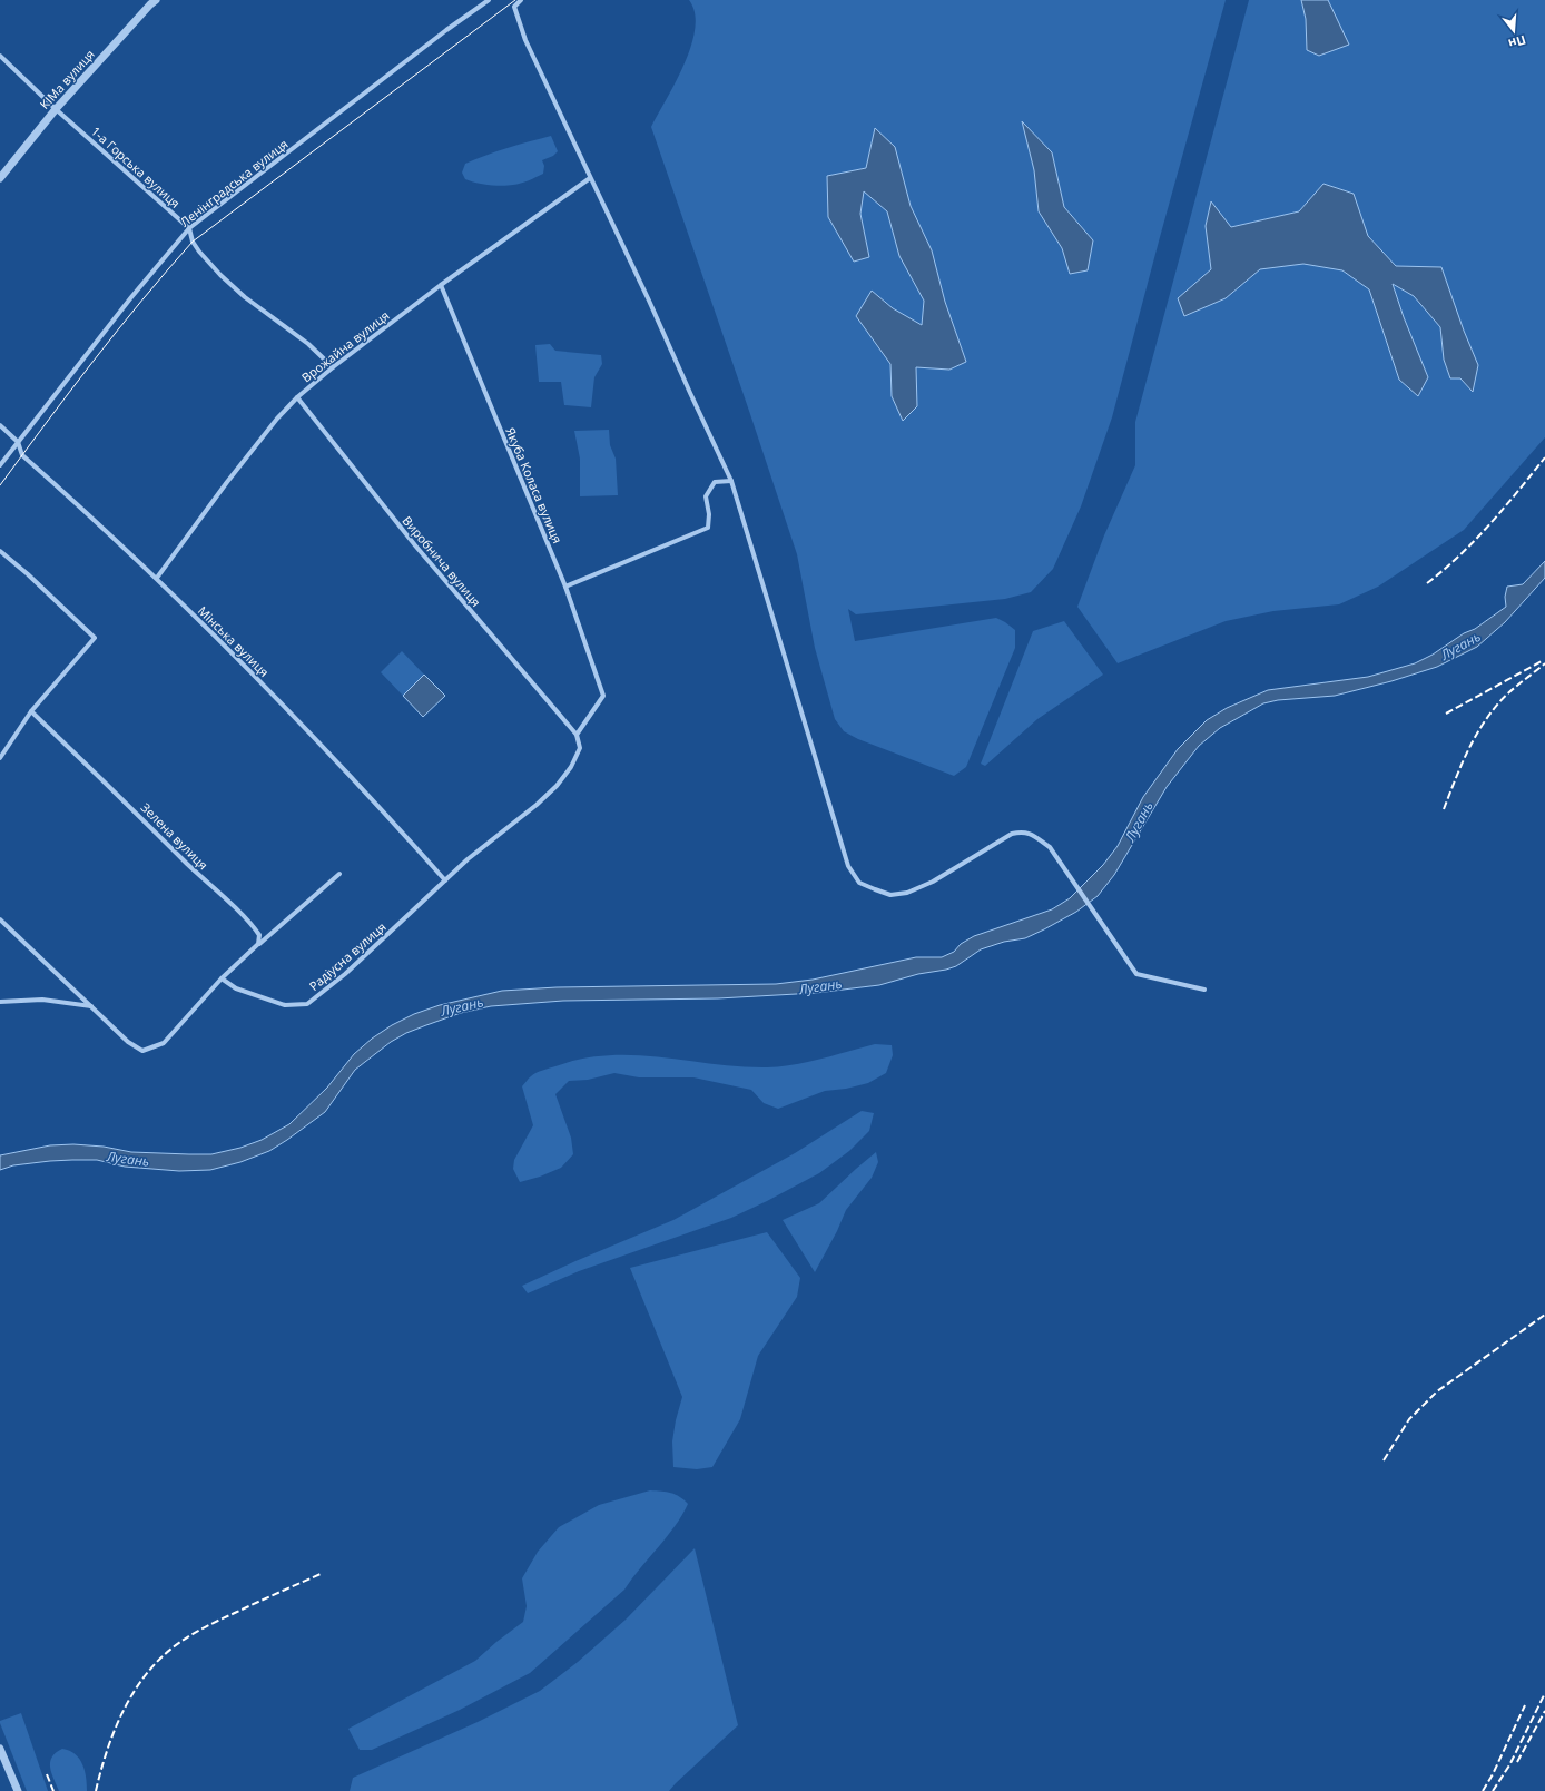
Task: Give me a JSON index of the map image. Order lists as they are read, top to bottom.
{
  "streets": {
    "street": [
      "КІМа вулиця",
      "1-а Горська вулиця",
      "Ленінградська вулиця",
      "Врожайна вулиця",
      "Якуба Коласа вулиця",
      "Виробнича вулиця",
      "Мінська вулиця",
      "Зелена вулиця",
      "Радіусна вулиця"
    ]
  },
  "crossings": [
    ["КІМа вулиця", "1-а Горська вулиця"],
    ["1-а Горська вулиця", "Ленінградська вулиця"],
    ["1-а Горська вулиця", "Врожайна вулиця"],
    ["Ленінградська вулиця", "Мінська вулиця"],
    ["Врожайна вулиця", "Якуба Коласа вулиця"],
    ["Врожайна вулиця", "Виробнича вулиця"],
    ["Врожайна вулиця", "Мінська вулиця"],
    ["Якуба Коласа вулиця", "Виробнича вулиця"],
    ["Якуба Коласа вулиця", "Радіусна вулиця"],
    ["Виробнича вулиця", "Радіусна вулиця"],
    ["Мінська вулиця", "Радіусна вулиця"]
  ],
  "water": ["Лугань"],
  "north": "bottom"
}
